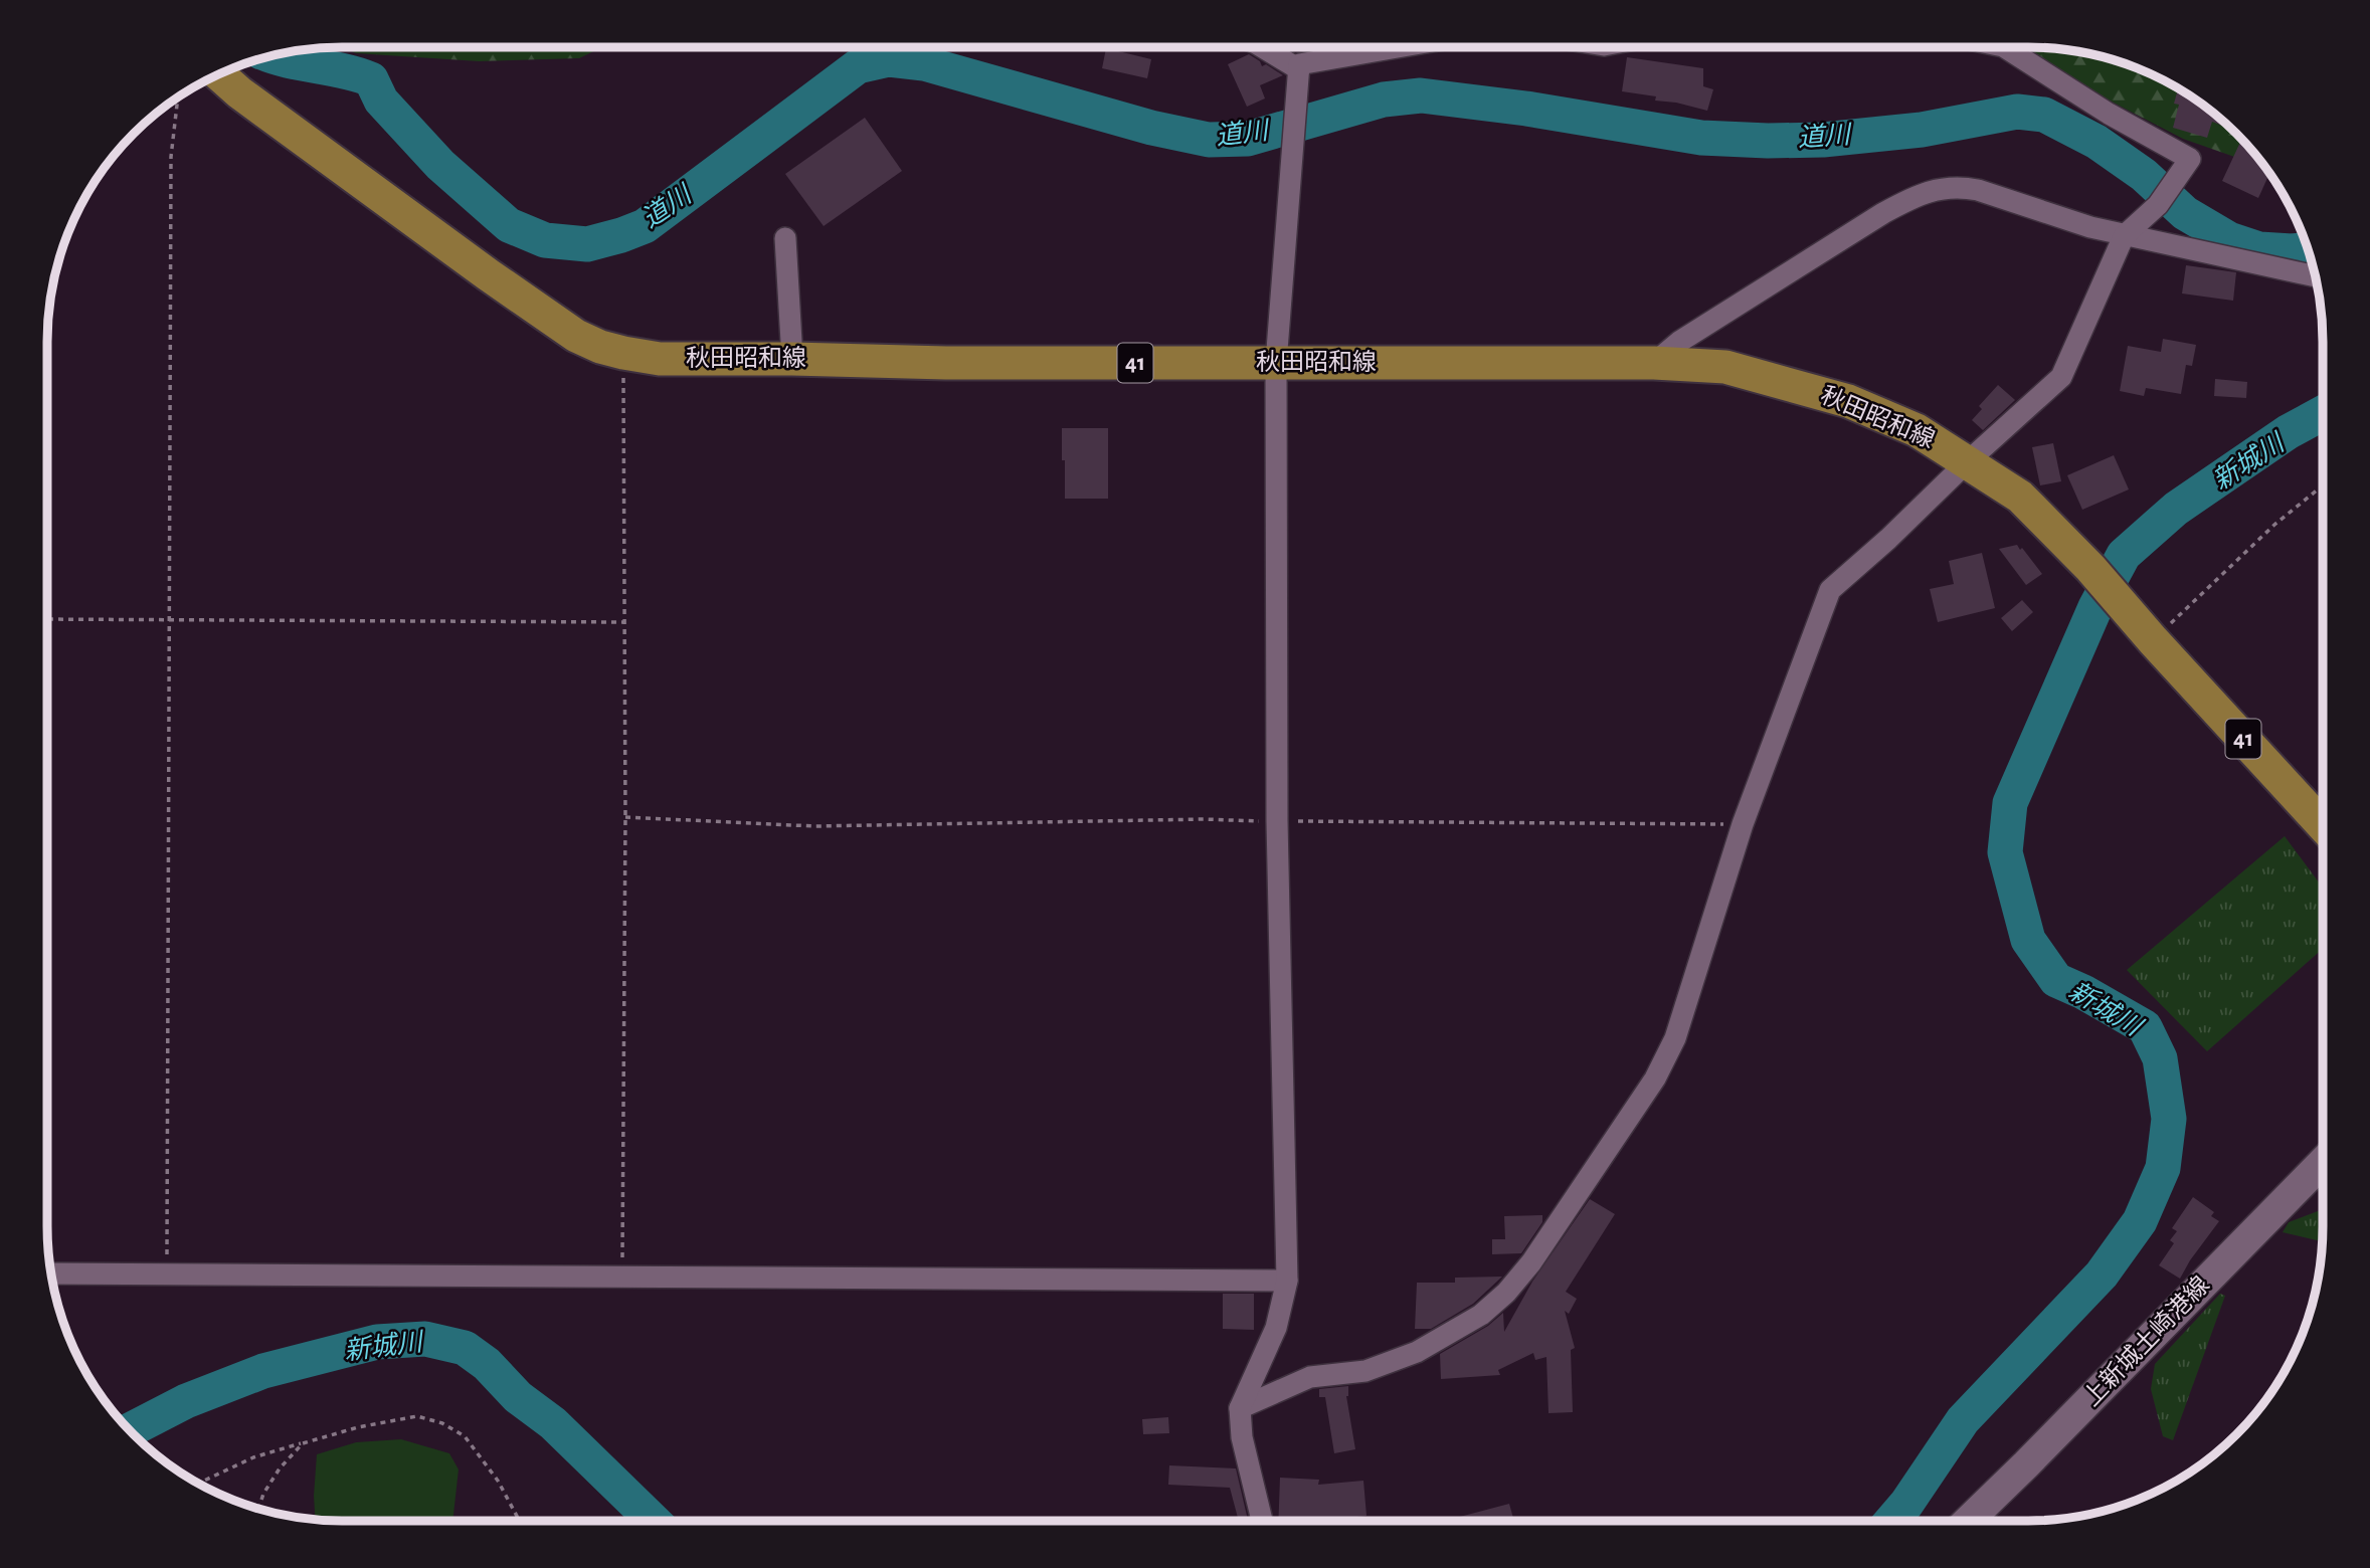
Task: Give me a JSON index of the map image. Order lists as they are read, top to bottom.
{
  "streets": {
    "main road": ["秋田昭和線", "41", "上新城土崎港線"]
  },
  "water": ["道川", "新城川"]
}
